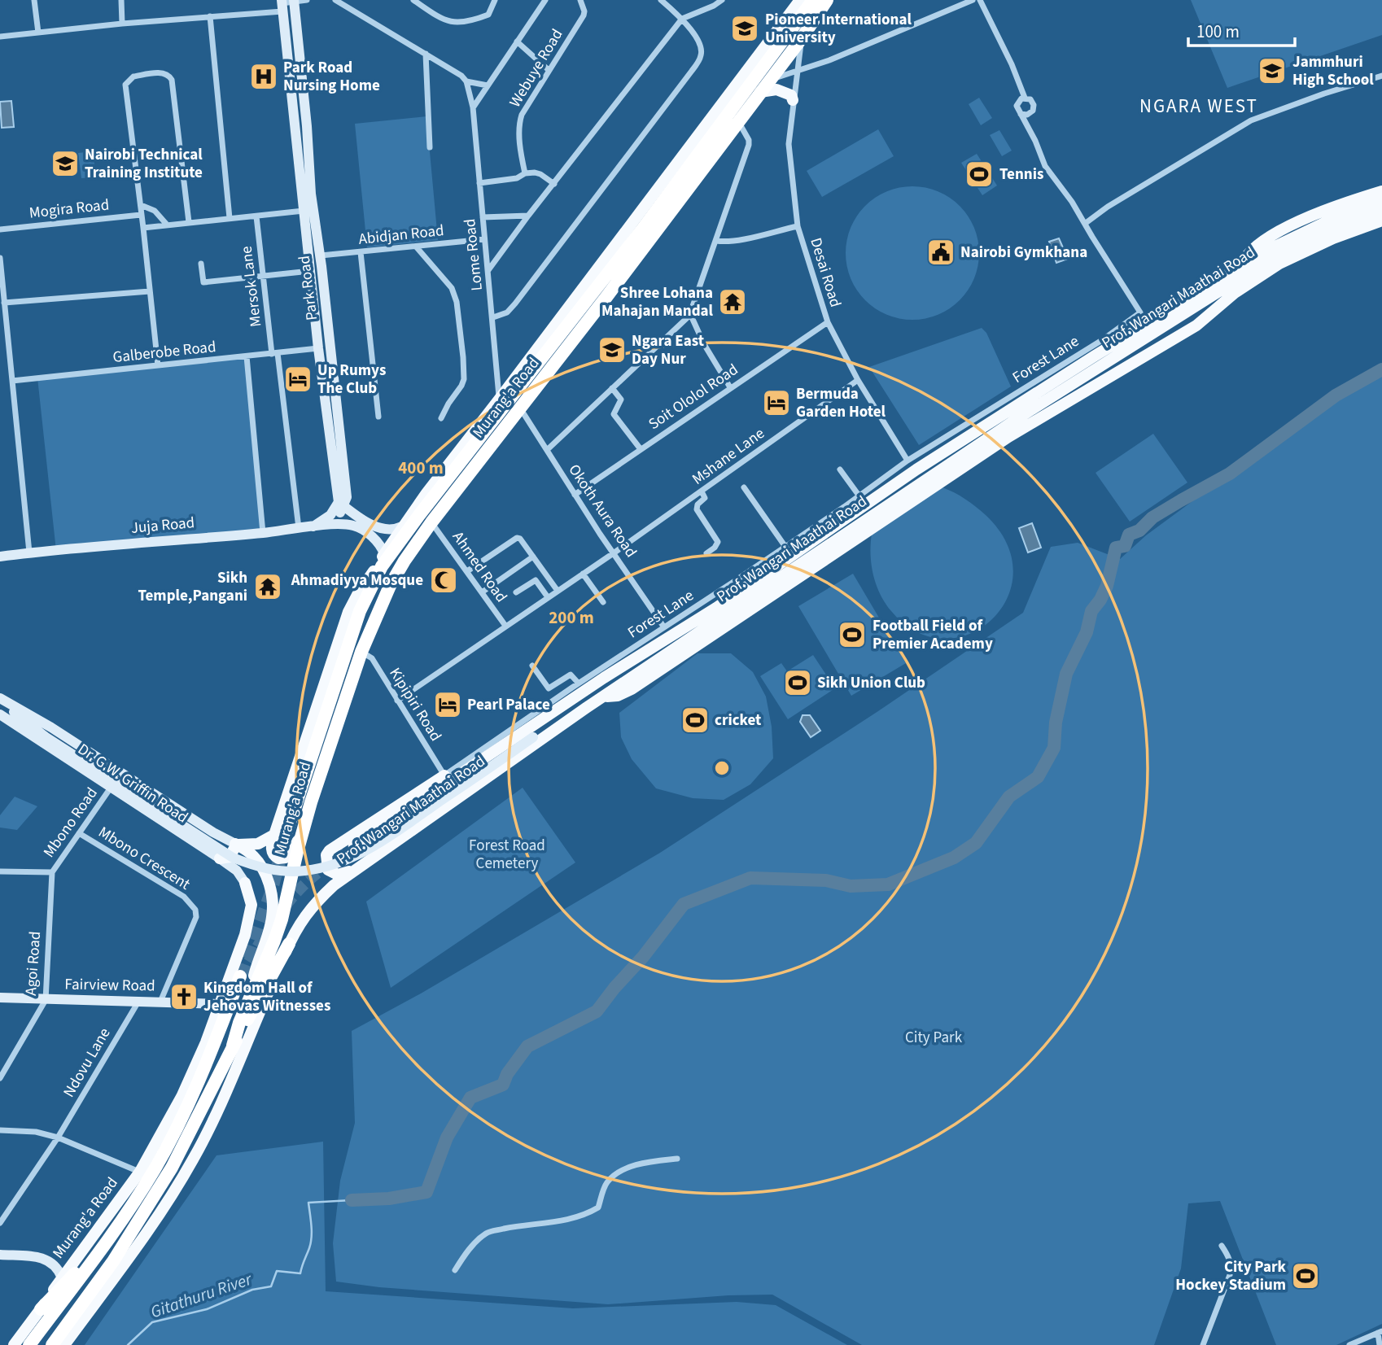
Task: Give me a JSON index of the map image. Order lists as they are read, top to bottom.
{
  "streets": {
    "highway": ["Prof. Wangari Maathai Road", "Murang'a Road"],
    "main road": [
      "Park Road",
      "Juja Road",
      "Dr. G.W. Griffin Road",
      "Fairview Road"
    ],
    "street": [
      "Webuye Road",
      "Mogira Road",
      "Abidjan Road",
      "Lome Road",
      "Desai Road",
      "Mersok Lane",
      "Galberobe Road",
      "Forest Lane",
      "Soit Ololol Road",
      "Mshane Lane",
      "Okoth Aura Road",
      "Ahmed Road",
      "Kipipiri Road",
      "Mbono Road",
      "Mbono Crescent",
      "Agoi Road",
      "Ndovu Lane"
    ]
  },
  "crossings": [
    ["Abidjan Road", "Lome Road"],
    ["Abidjan Road", "Park Road"],
    ["Lome Road", "Murang'a Road"],
    ["Desai Road", "Forest Lane"],
    ["Desai Road", "Soit Ololol Road"],
    ["Desai Road", "Murang'a Road"],
    ["Desai Road", "Mshane Lane"],
    ["Mersok Lane", "Galberobe Road"],
    ["Mersok Lane", "Juja Road"],
    ["Park Road", "Galberobe Road"],
    ["Prof. Wangari Maathai Road", "Forest Lane"],
    ["Prof. Wangari Maathai Road", "Murang'a Road"],
    ["Prof. Wangari Maathai Road", "Kipipiri Road"],
    ["Prof. Wangari Maathai Road", "Dr. G.W. Griffin Road"],
    ["Forest Lane", "Okoth Aura Road"],
    ["Soit Ololol Road", "Okoth Aura Road"],
    ["Murang'a Road", "Okoth Aura Road"],
    ["Murang'a Road", "Juja Road"],
    ["Murang'a Road", "Ahmed Road"],
    ["Murang'a Road", "Kipipiri Road"],
    ["Murang'a Road", "Dr. G.W. Griffin Road"],
    ["Murang'a Road", "Fairview Road"],
    ["Mshane Lane", "Okoth Aura Road"],
    ["Mshane Lane", "Ahmed Road"],
    ["Mshane Lane", "Kipipiri Road"],
    ["Dr. G.W. Griffin Road", "Mbono Road"],
    ["Mbono Road", "Mbono Crescent"],
    ["Mbono Road", "Agoi Road"],
    ["Mbono Crescent", "Fairview Road"],
    ["Agoi Road", "Fairview Road"],
    ["Fairview Road", "Ndovu Lane"]
  ],
  "districts": ["NGARA WEST"],
  "water": ["Gitathuru River"],
  "parks": ["Forest Road Cemetery", "City Park"],
  "places": {
    "school or university": [
      "Pioneer International University",
      "Jammhuri High School",
      "Nairobi Technical Training Institute",
      "Ngara East Day Nur"
    ],
    "hospital": ["Park Road Nursing Home"],
    "sports": [
      "Tennis",
      "Football Field of Premier Academy",
      "Sikh Union Club",
      "cricket",
      "City Park Hockey Stadium"
    ],
    "public building": ["Nairobi Gymkhana"],
    "temple": ["Shree Lohana Mahajan Mandal", "Sikh Temple,Pangani"],
    "hotel": ["Up Rumys The Club", "Bermuda Garden Hotel", "Pearl Palace"],
    "mosque": ["Ahmadiyya Mosque"],
    "church": ["Kingdom Hall of Jehovas Witnesses"]
  },
  "scale_bar": "100 m",
  "rings": ["400 m", "200 m"]
}
